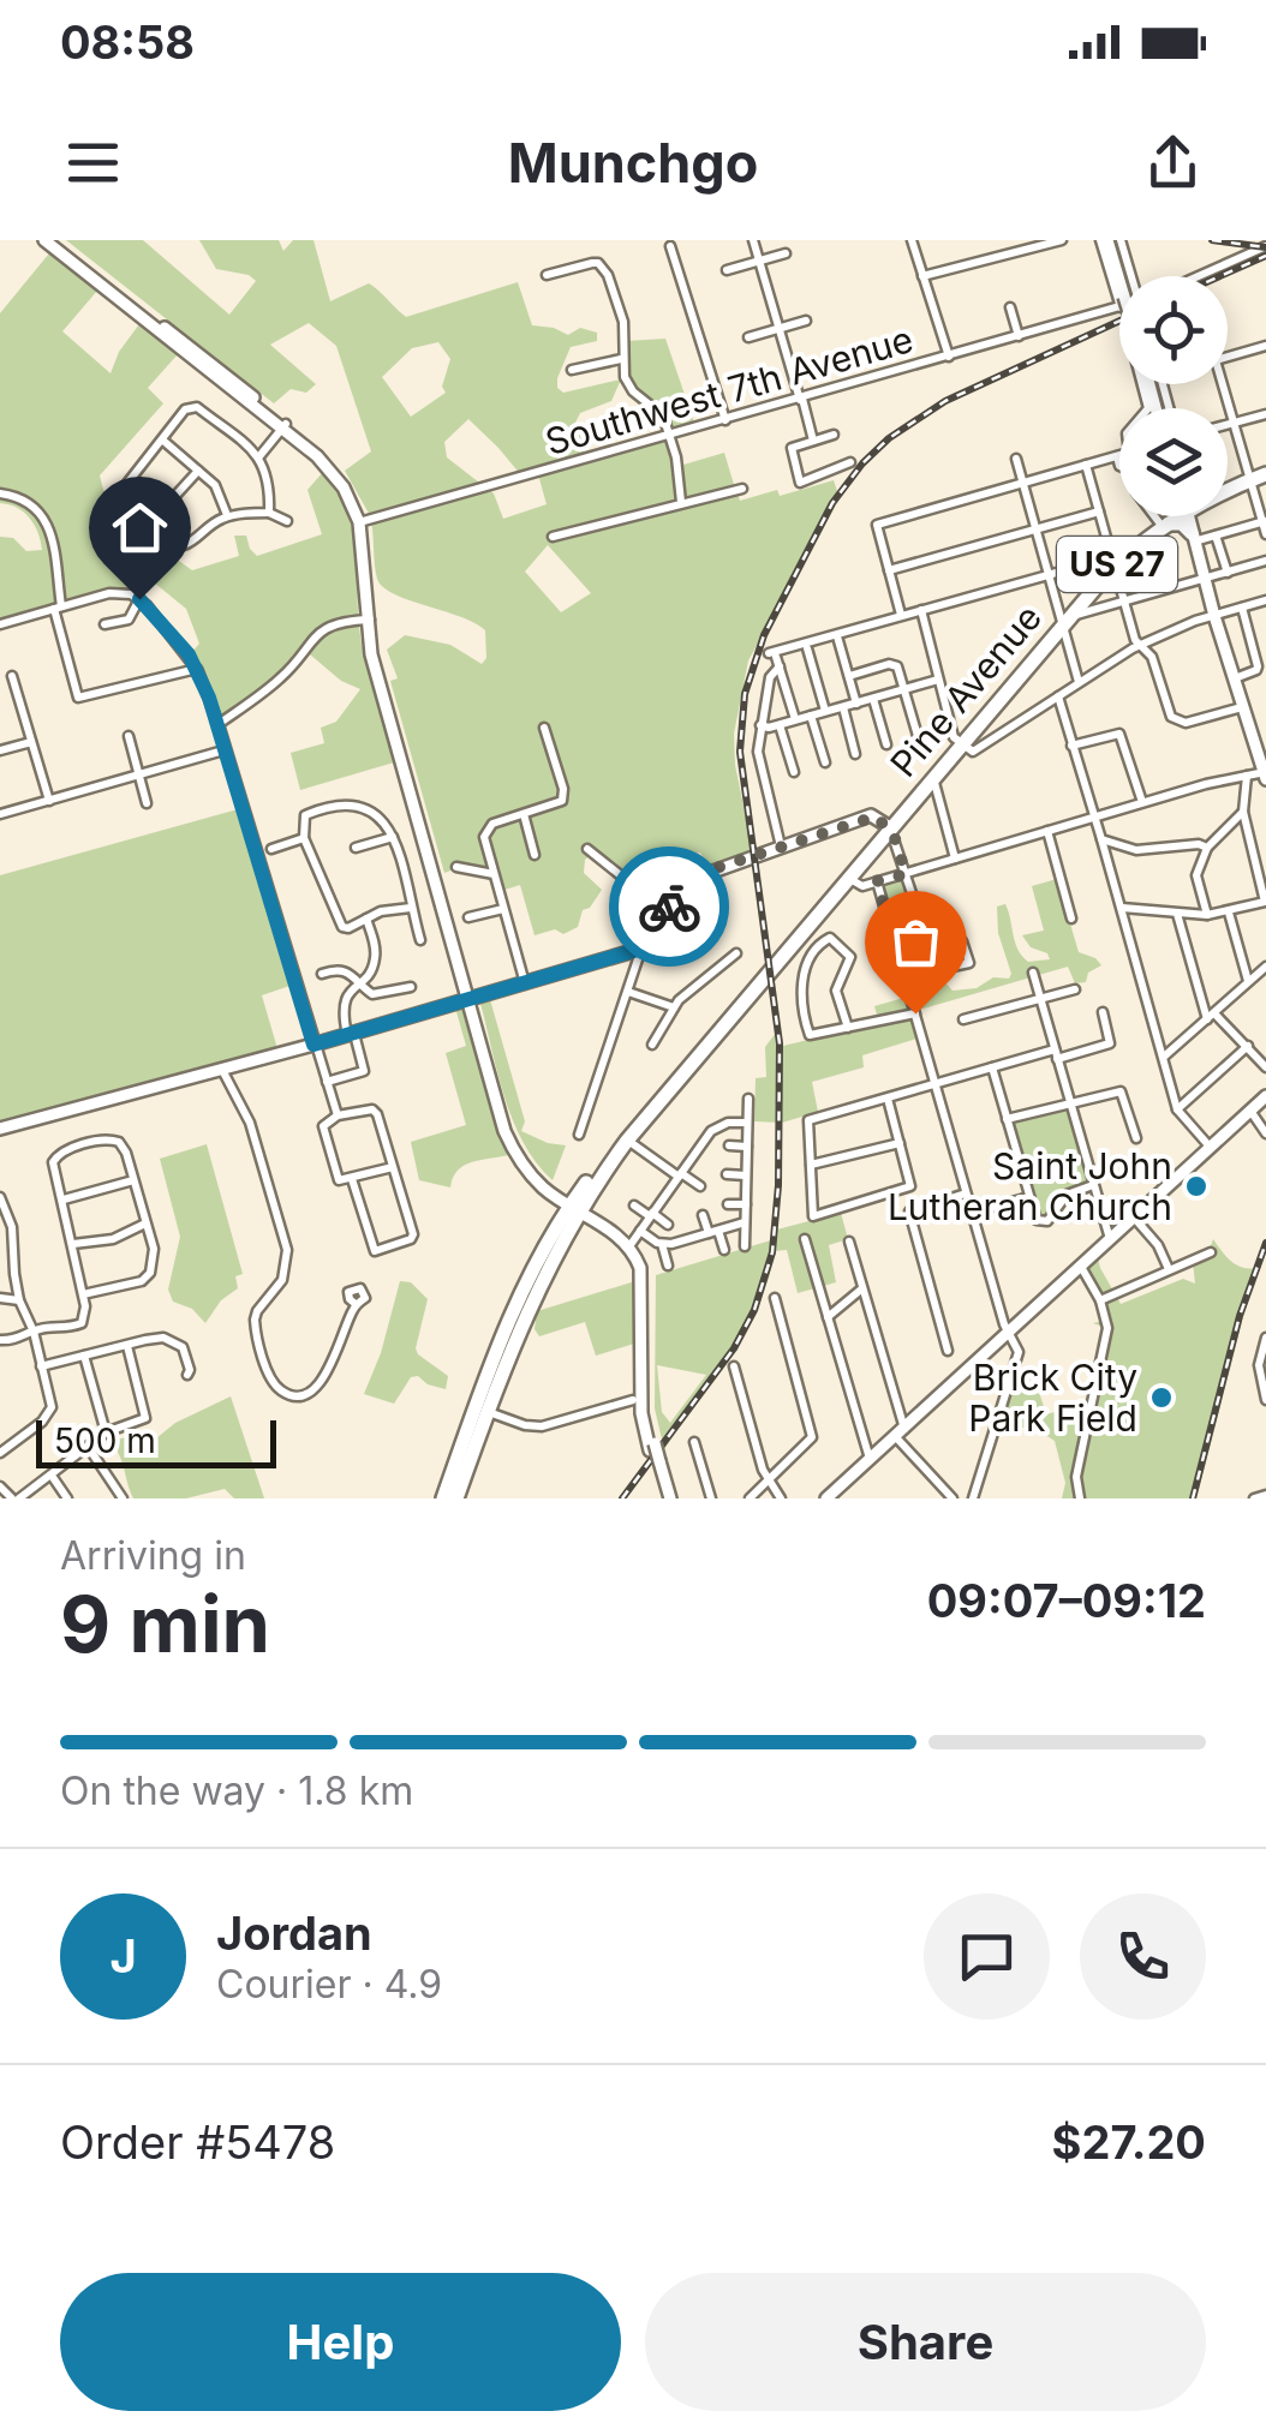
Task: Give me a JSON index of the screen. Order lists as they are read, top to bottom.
{
  "streets": {
    "highway": ["US 27", "Pine Avenue"],
    "street": ["Southwest 7th Avenue"]
  },
  "crossings": [
    ["US 27", "Pine Avenue"]
  ],
  "places": ["Saint John Lutheran Church", "Brick City Park Field"],
  "scale_bar": "500 m",
  "page": {
    "status": "08:58",
    "header": "Munchgo",
    "scale": "500 m",
    "heading": ["9 min", "Arriving in", "09:07–09:12"],
    "panel": [
      "Jordan",
      "Courier · 4.9",
      "Order #5478",
      "$27.20"
    ],
    "bar": "On the way · 1.8 km",
    "round": "J",
    "buttons": ["Help", "Share"]
  }
}
